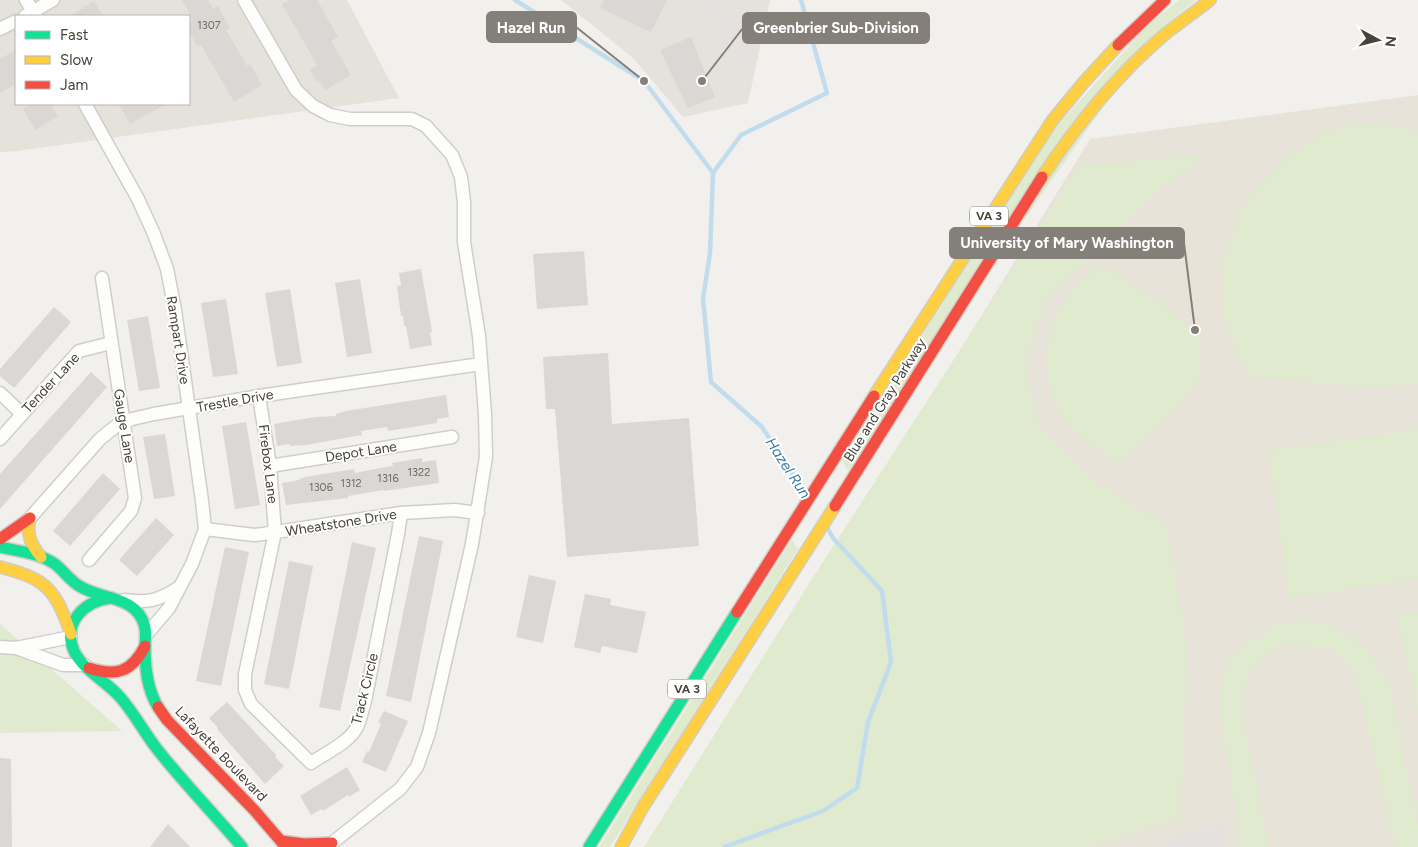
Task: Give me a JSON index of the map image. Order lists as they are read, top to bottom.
{
  "streets": {
    "main road": ["VA 3", "Blue and Gray Parkway", "Lafayette Boulevard"],
    "street": [
      "Rampart Drive",
      "Tender Lane",
      "Trestle Drive",
      "Gauge Lane",
      "Depot Lane",
      "Firebox Lane",
      "Wheatstone Drive",
      "Track Circle"
    ]
  },
  "crossings": [
    ["Rampart Drive", "Trestle Drive"],
    ["Rampart Drive", "Wheatstone Drive"],
    ["Rampart Drive", "Lafayette Boulevard"],
    ["Tender Lane", "Gauge Lane"],
    ["Trestle Drive", "Gauge Lane"],
    ["Trestle Drive", "Firebox Lane"],
    ["Depot Lane", "Firebox Lane"],
    ["Firebox Lane", "Wheatstone Drive"],
    ["Firebox Lane", "Track Circle"],
    ["Wheatstone Drive", "Track Circle"]
  ],
  "water": ["Hazel Run"],
  "places": ["Hazel Run", "Greenbrier Sub-Division", "University of Mary Washington"],
  "house_numbers": [
    "1307",
    "1322",
    "1316",
    "1312",
    "1306"
  ],
  "legend": ["Fast", "Slow", "Jam"],
  "north": "right"
}
